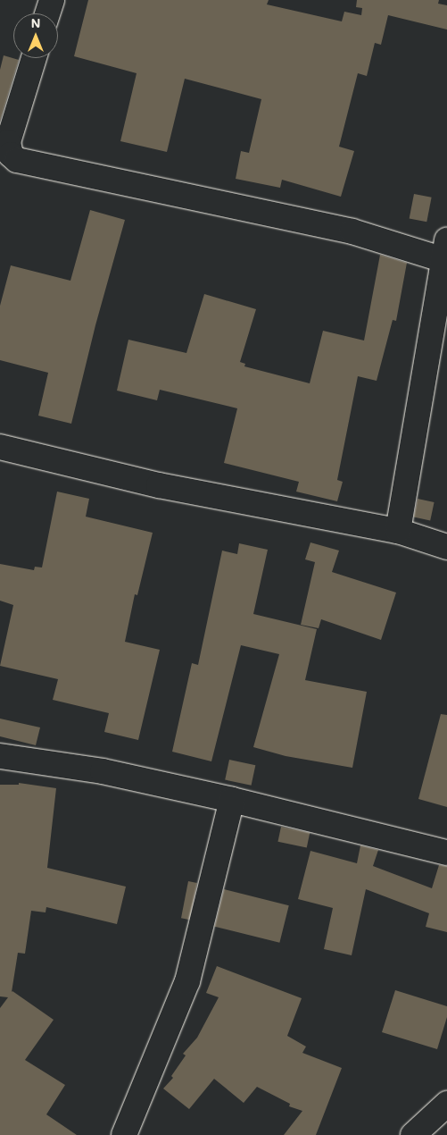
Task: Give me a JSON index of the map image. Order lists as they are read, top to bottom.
{
  "north": "top"
}
